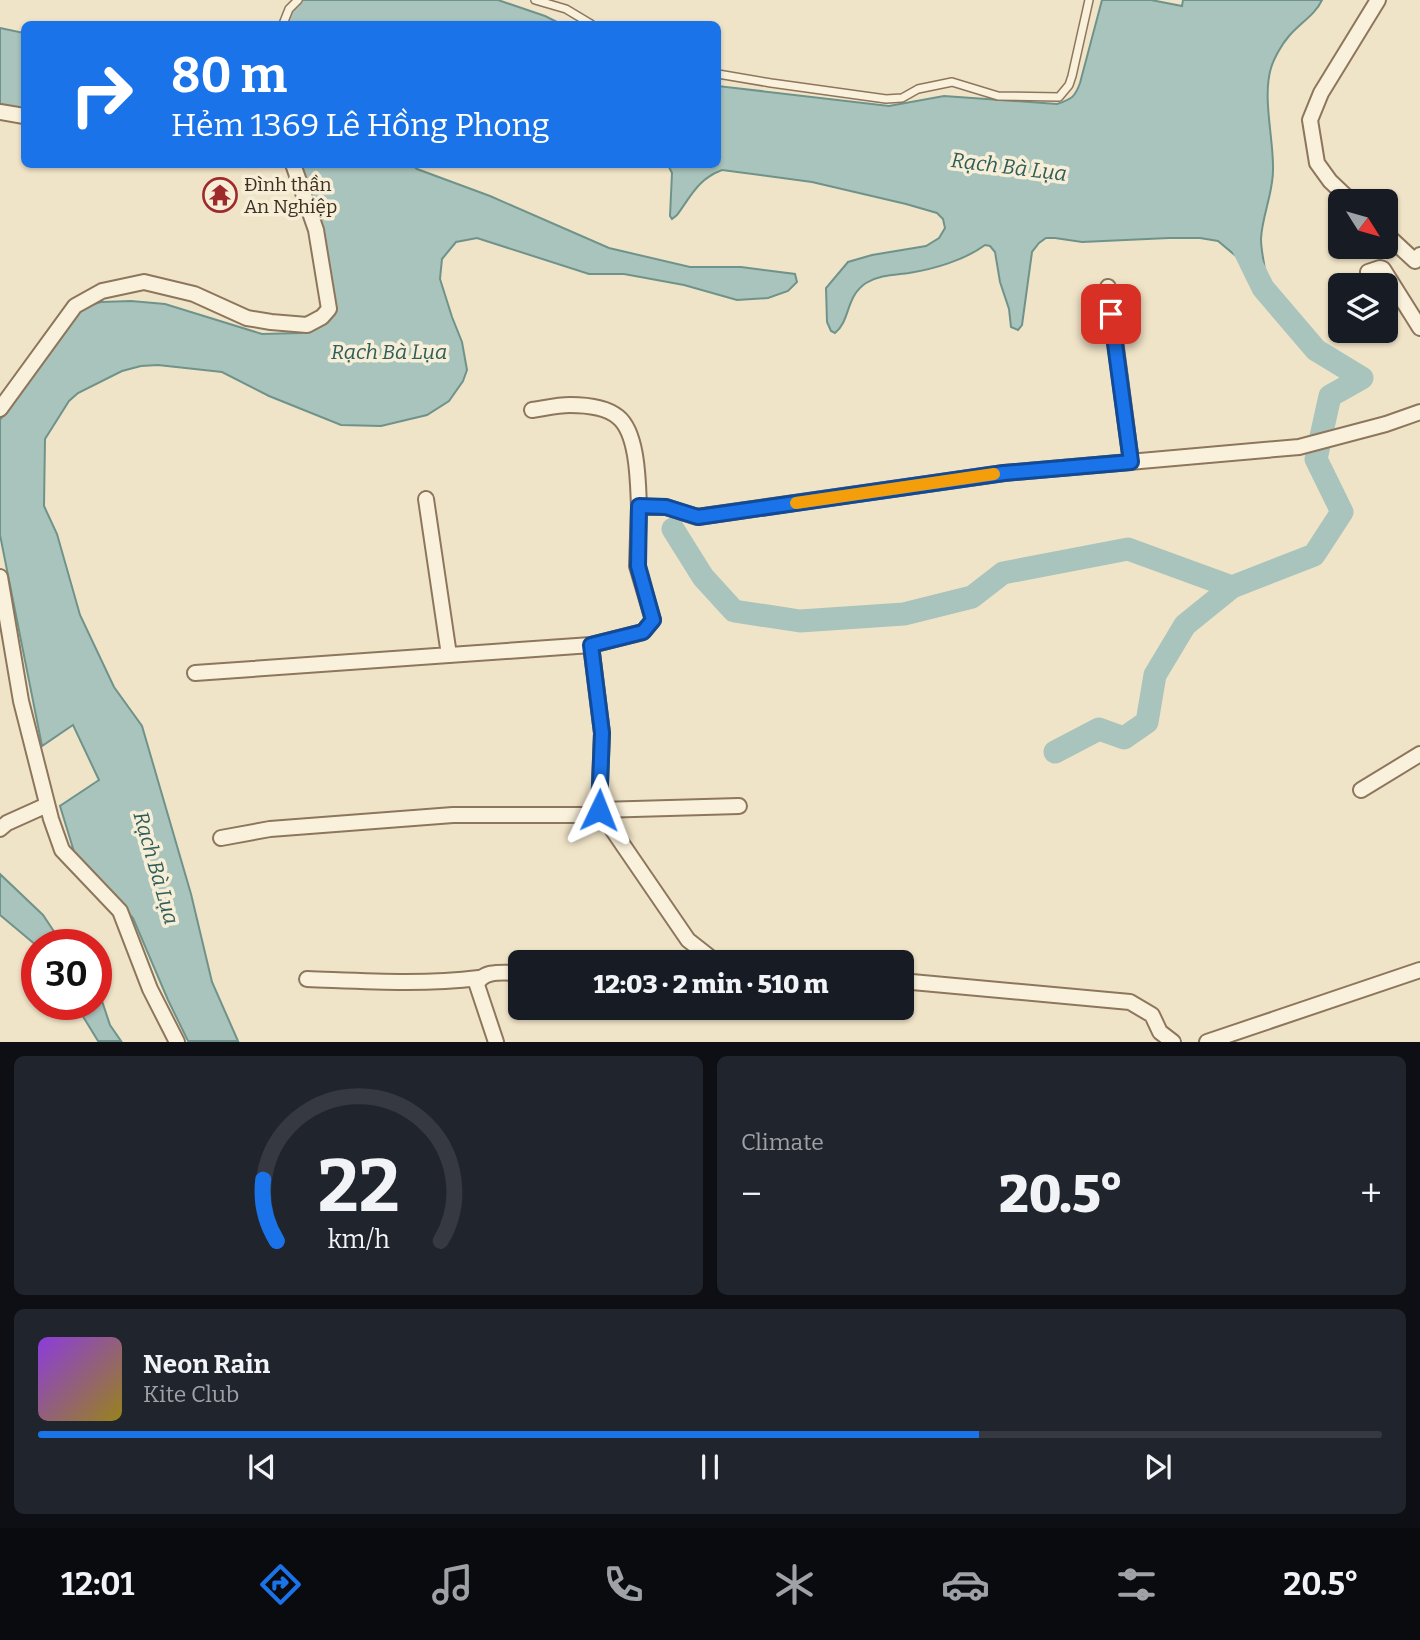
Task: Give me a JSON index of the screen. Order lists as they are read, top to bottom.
{
  "water": ["Rạch Bà Lụa"],
  "places": {
    "temple": ["Đình thần An Nghiệp"]
  },
  "north": "bottom right",
  "page": {
    "turn": ["80 m", "Hẻm 1369 Lê Hồng Phong"],
    "limit": "30",
    "trip": "12:03 · 2 min · 510 m",
    "tile": "Climate",
    "heat": ["−", "20.5°", "+"],
    "song": ["Neon Rain", "Kite Club"],
    "tabs": ["12:01", "20.5°"],
    "gauge": ["22", "km/h"]
  }
}
